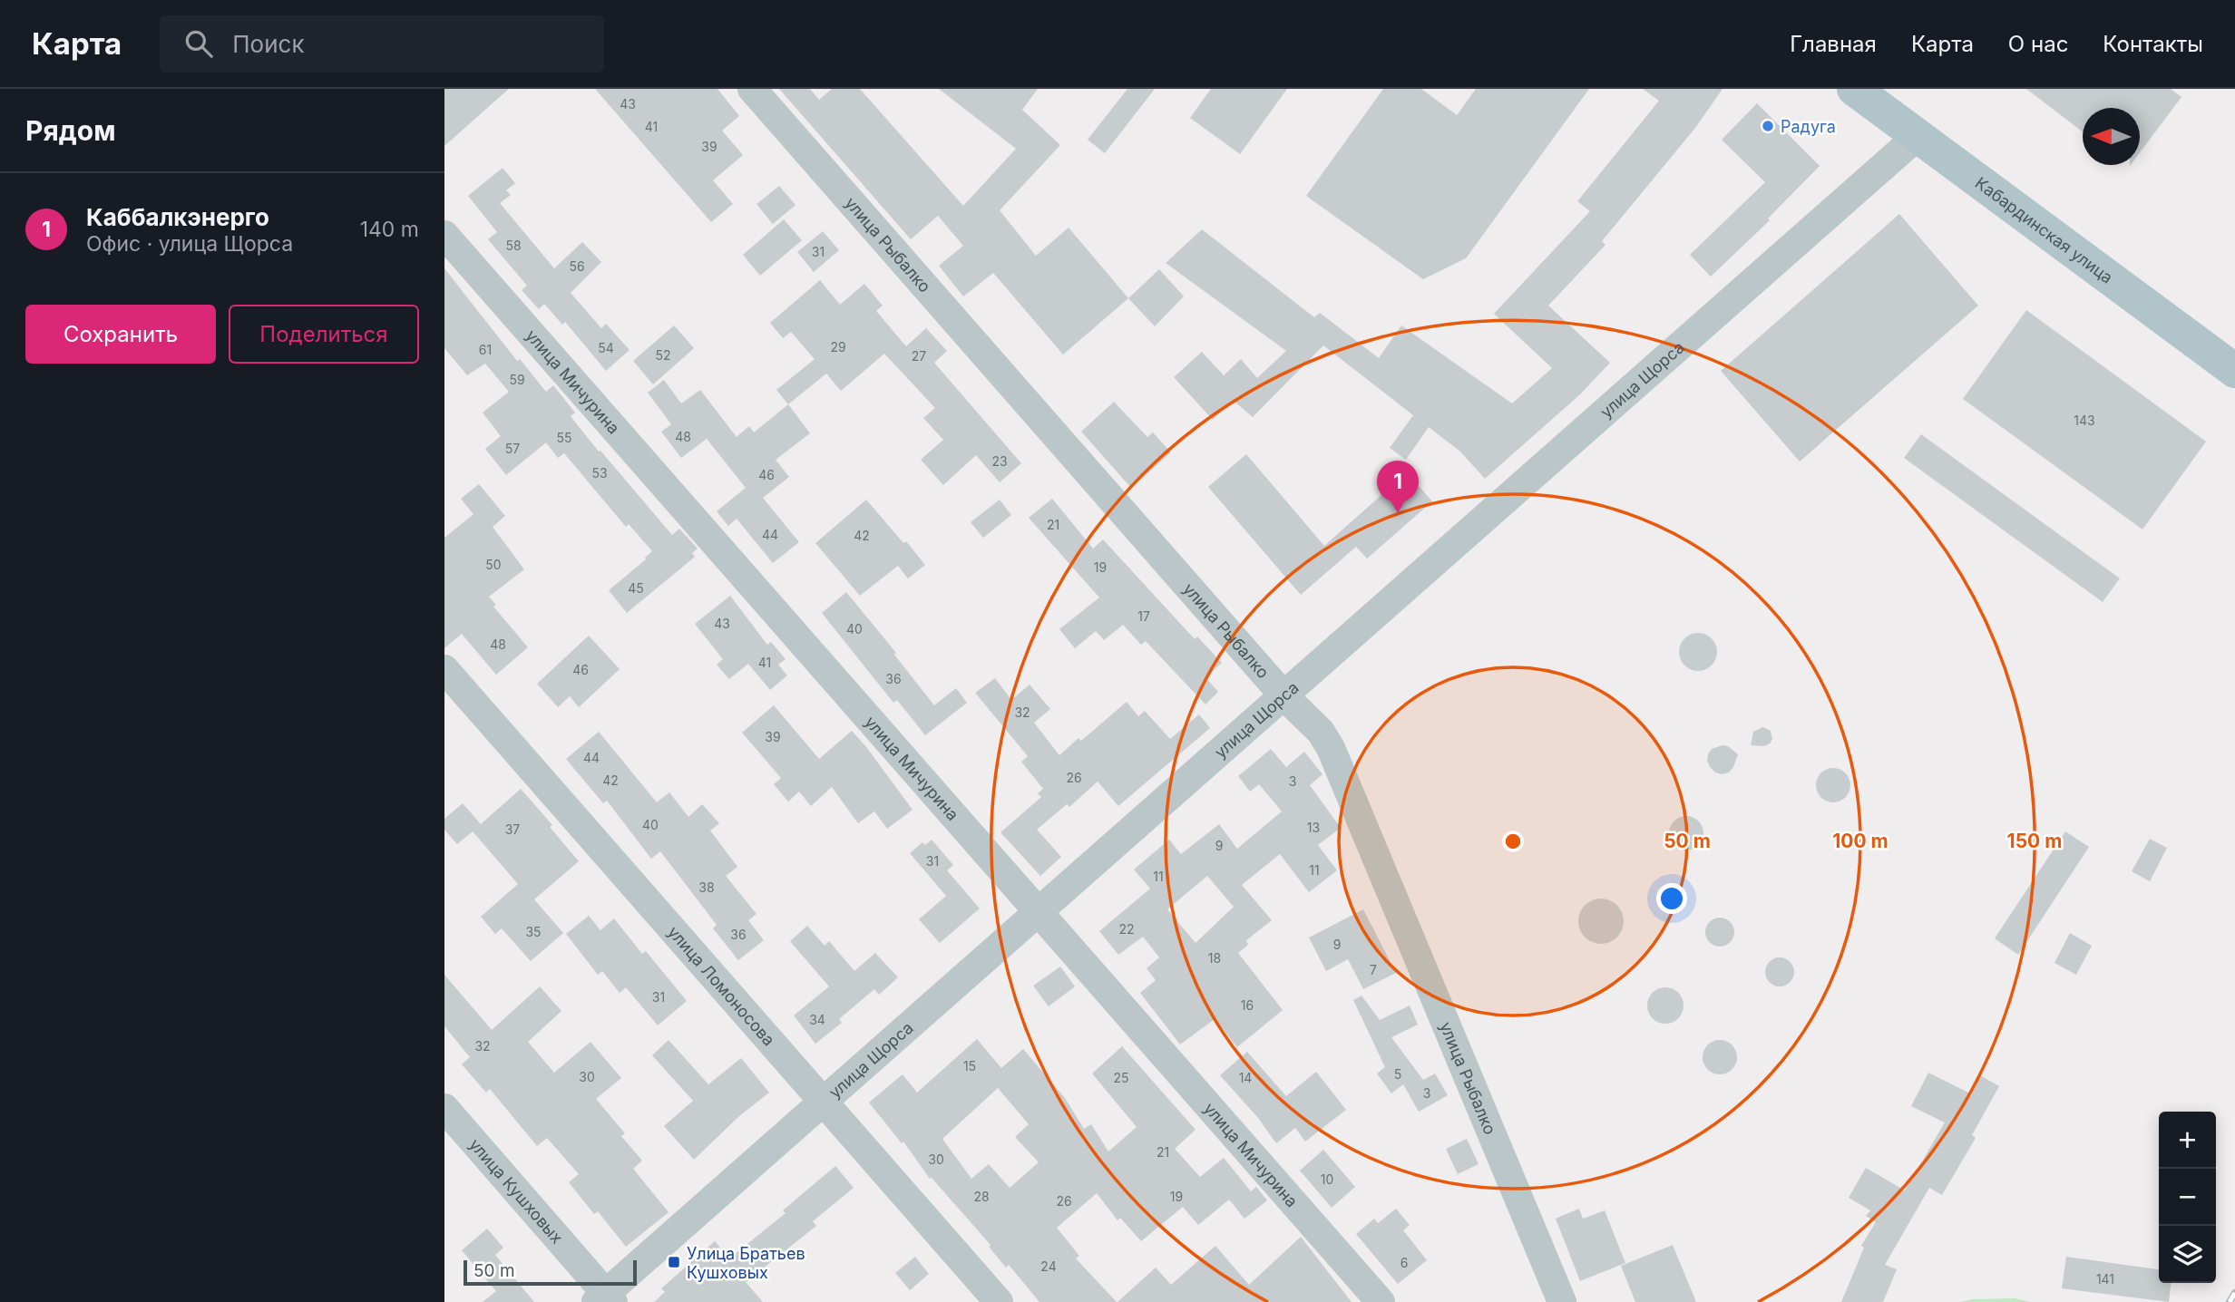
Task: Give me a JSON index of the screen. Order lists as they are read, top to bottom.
{
  "streets": {
    "main road": ["Кабардинская улица"],
    "street": [
      "улица Рыбалко",
      "улица Щорса",
      "улица Мичурина",
      "улица Ломоносова",
      "улица Кушховых"
    ]
  },
  "crossings": [
    ["Кабардинская улица", "улица Щорса"],
    ["улица Рыбалко", "улица Щорса"],
    ["улица Щорса", "улица Мичурина"],
    ["улица Щорса", "улица Ломоносова"],
    ["улица Щорса", "улица Кушховых"]
  ],
  "places": {
    "other": ["Радуга"],
    "transit": ["Улица Братьев Кушховых"]
  },
  "house_numbers": [
    "43",
    "41",
    "39",
    "58",
    "31",
    "56",
    "29",
    "54",
    "61",
    "52",
    "27",
    "59",
    "143",
    "48",
    "55",
    "57",
    "23",
    "53",
    "46",
    "21",
    "44",
    "42",
    "50",
    "19",
    "45",
    "17",
    "43",
    "40",
    "48",
    "41",
    "46",
    "36",
    "32",
    "39",
    "44",
    "26",
    "42",
    "3",
    "40",
    "13",
    "37",
    "9",
    "31",
    "11",
    "11",
    "38",
    "22",
    "35",
    "36",
    "9",
    "18",
    "7",
    "31",
    "16",
    "34",
    "32",
    "15",
    "5",
    "30",
    "25",
    "14",
    "3",
    "21",
    "30",
    "10",
    "28",
    "19",
    "26",
    "6",
    "24",
    "141"
  ],
  "scale_bar": "50 m",
  "north": "left",
  "page": {
    "header": "Карта",
    "search": "Поиск",
    "nav": [
      "Главная",
      "Карта",
      "О нас",
      "Контакты"
    ],
    "heading": "Рядом",
    "list": [
      {
        "mark": "1",
        "name": "Каббалкэнерго",
        "note": "Офис · улица Щорса",
        "value": "140 m"
      }
    ],
    "buttons": ["Сохранить", "Поделиться"],
    "pins": "1",
    "map_buttons": ["+", "−"],
    "scale": "50 m"
  },
  "rings": ["50 m", "100 m", "150 m"]
}
